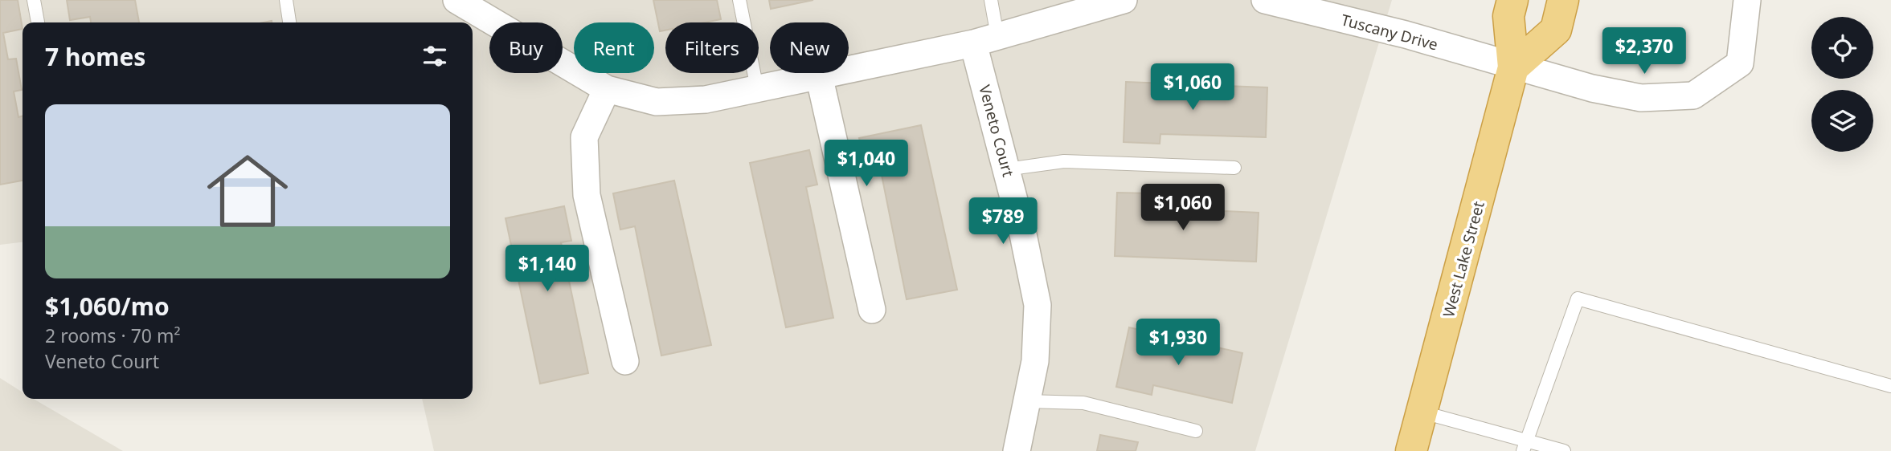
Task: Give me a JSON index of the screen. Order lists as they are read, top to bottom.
{
  "streets": {
    "highway": ["West Lake Street"],
    "street": ["Tuscany Drive", "Veneto Court"]
  },
  "crossings": [
    ["Tuscany Drive", "West Lake Street"]
  ],
  "page": {
    "chip": [
      "Buy",
      "Rent",
      "Filters",
      "New"
    ],
    "heading": "7 homes",
    "price": [
      "$2,370",
      "$1,060",
      "$1,040",
      "$1,060",
      "$789",
      "$1,140",
      "$1,930"
    ],
    "list": [
      {
        "name": "$1,060/mo",
        "note": "2 rooms · 70 m² · Veneto Court"
      }
    ]
  }
}
